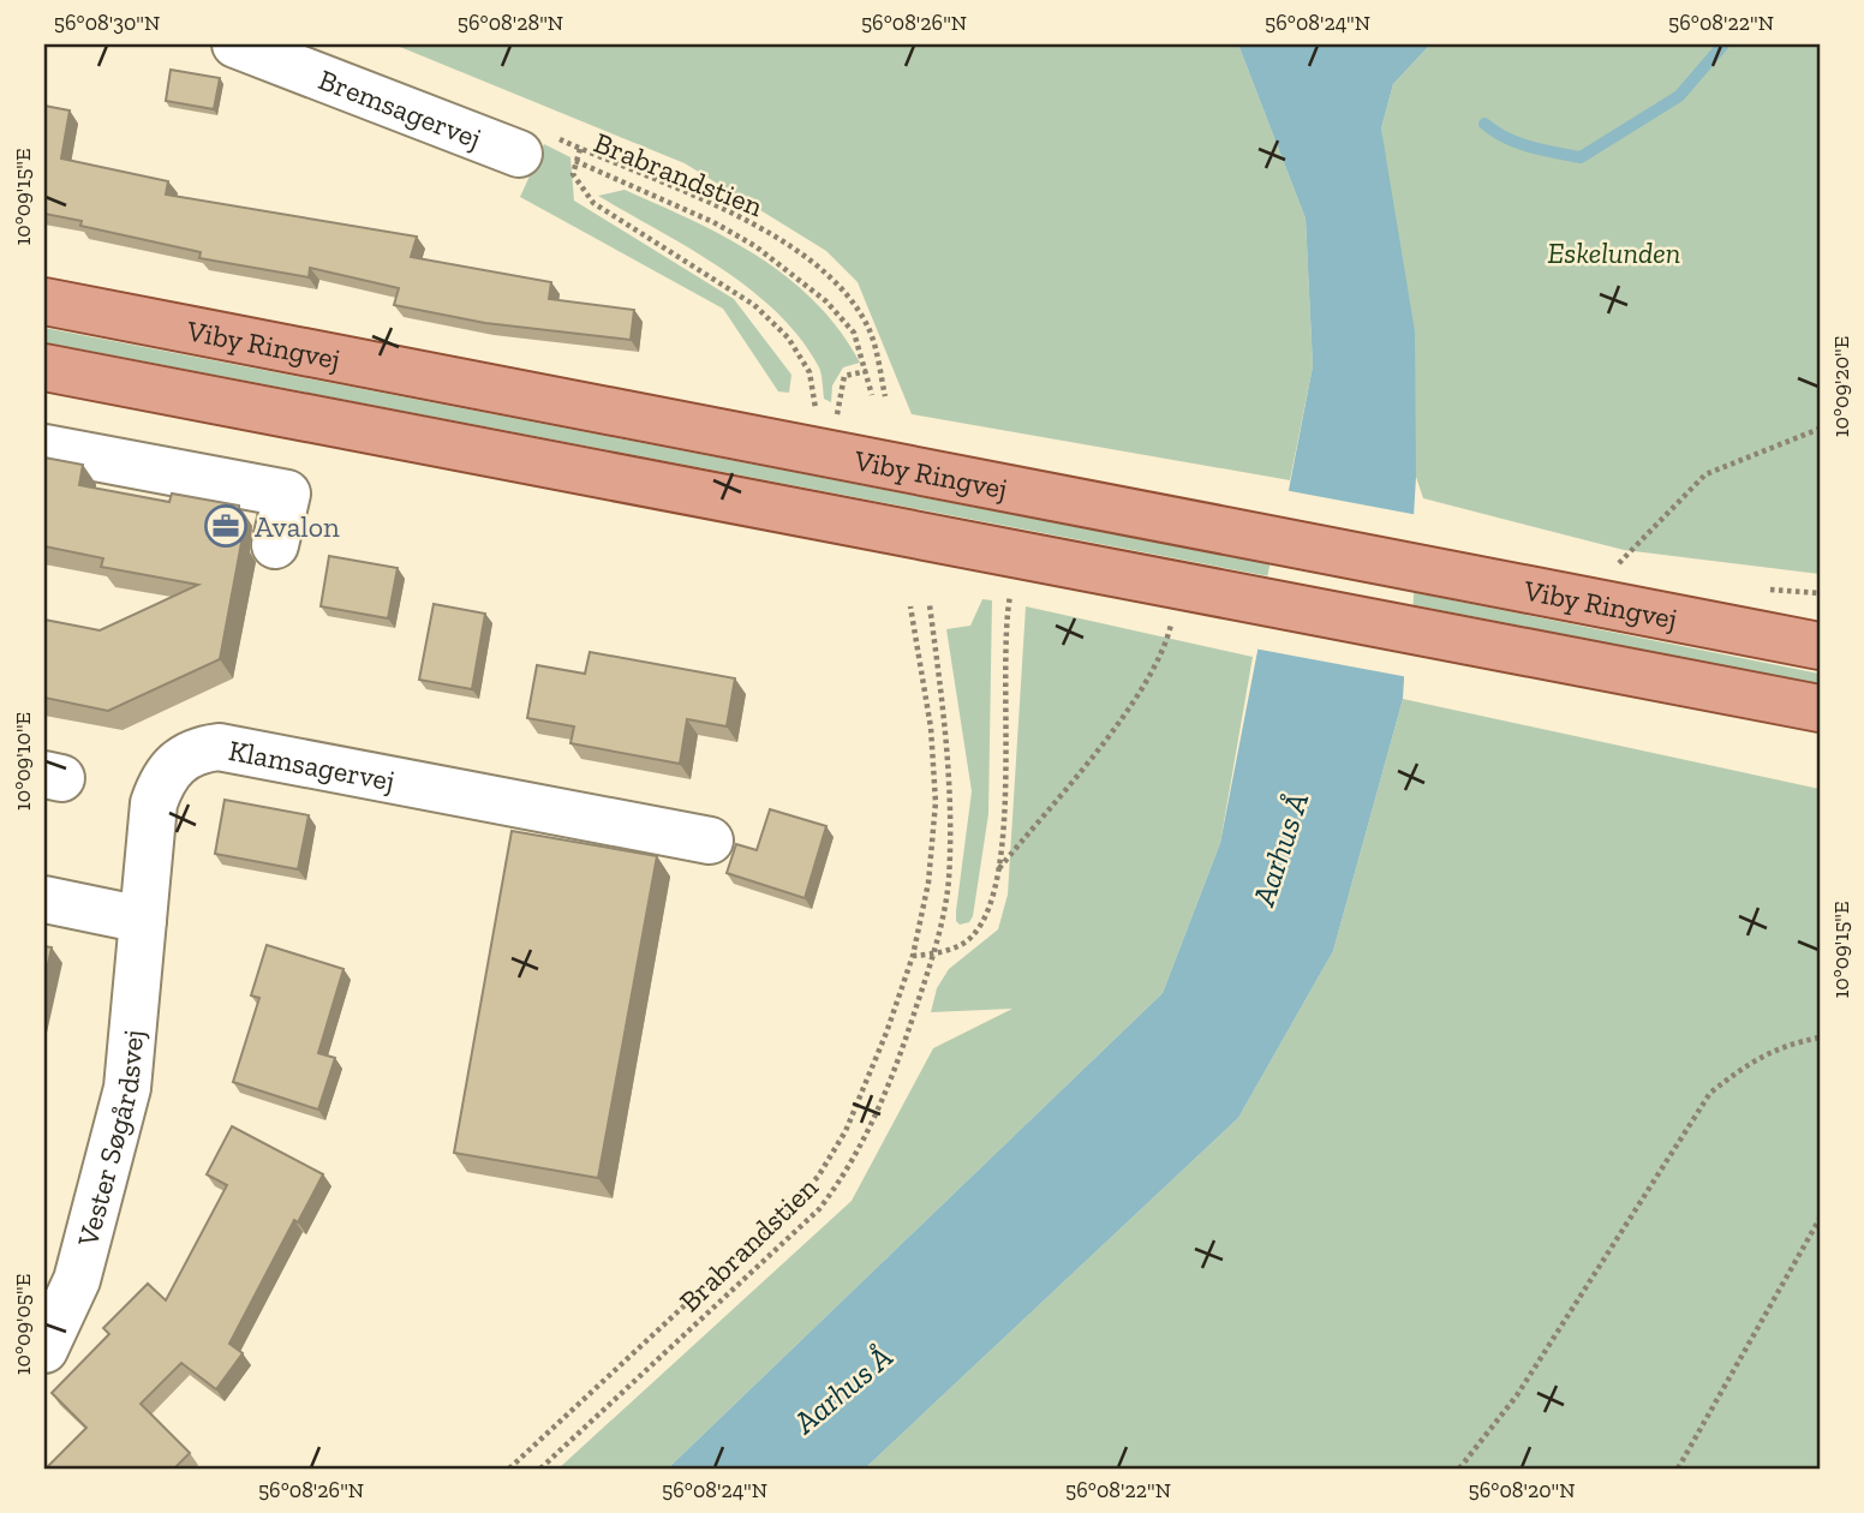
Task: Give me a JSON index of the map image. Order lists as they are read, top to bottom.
{
  "streets": {
    "main road": ["Viby Ringvej"],
    "street": ["Bremsagervej", "Klamsagervej", "Vester Søgårdsvej"],
    "path": ["Brabrandstien"]
  },
  "crossings": [
    ["Brabrandstien", "Viby Ringvej"],
    ["Klamsagervej", "Vester Søgårdsvej"]
  ],
  "water": ["Aarhus Å"],
  "parks": ["Eskelunden"],
  "places": {
    "office": ["Avalon"]
  },
  "coordinates": [
    "56°08'30\"N",
    "56°08'28\"N",
    "56°08'26\"N",
    "56°08'24\"N",
    "56°08'22\"N",
    "10°09'15\"E",
    "10°09'20\"E",
    "10°09'10\"E",
    "10°09'05\"E",
    "56°08'20\"N"
  ]
}
